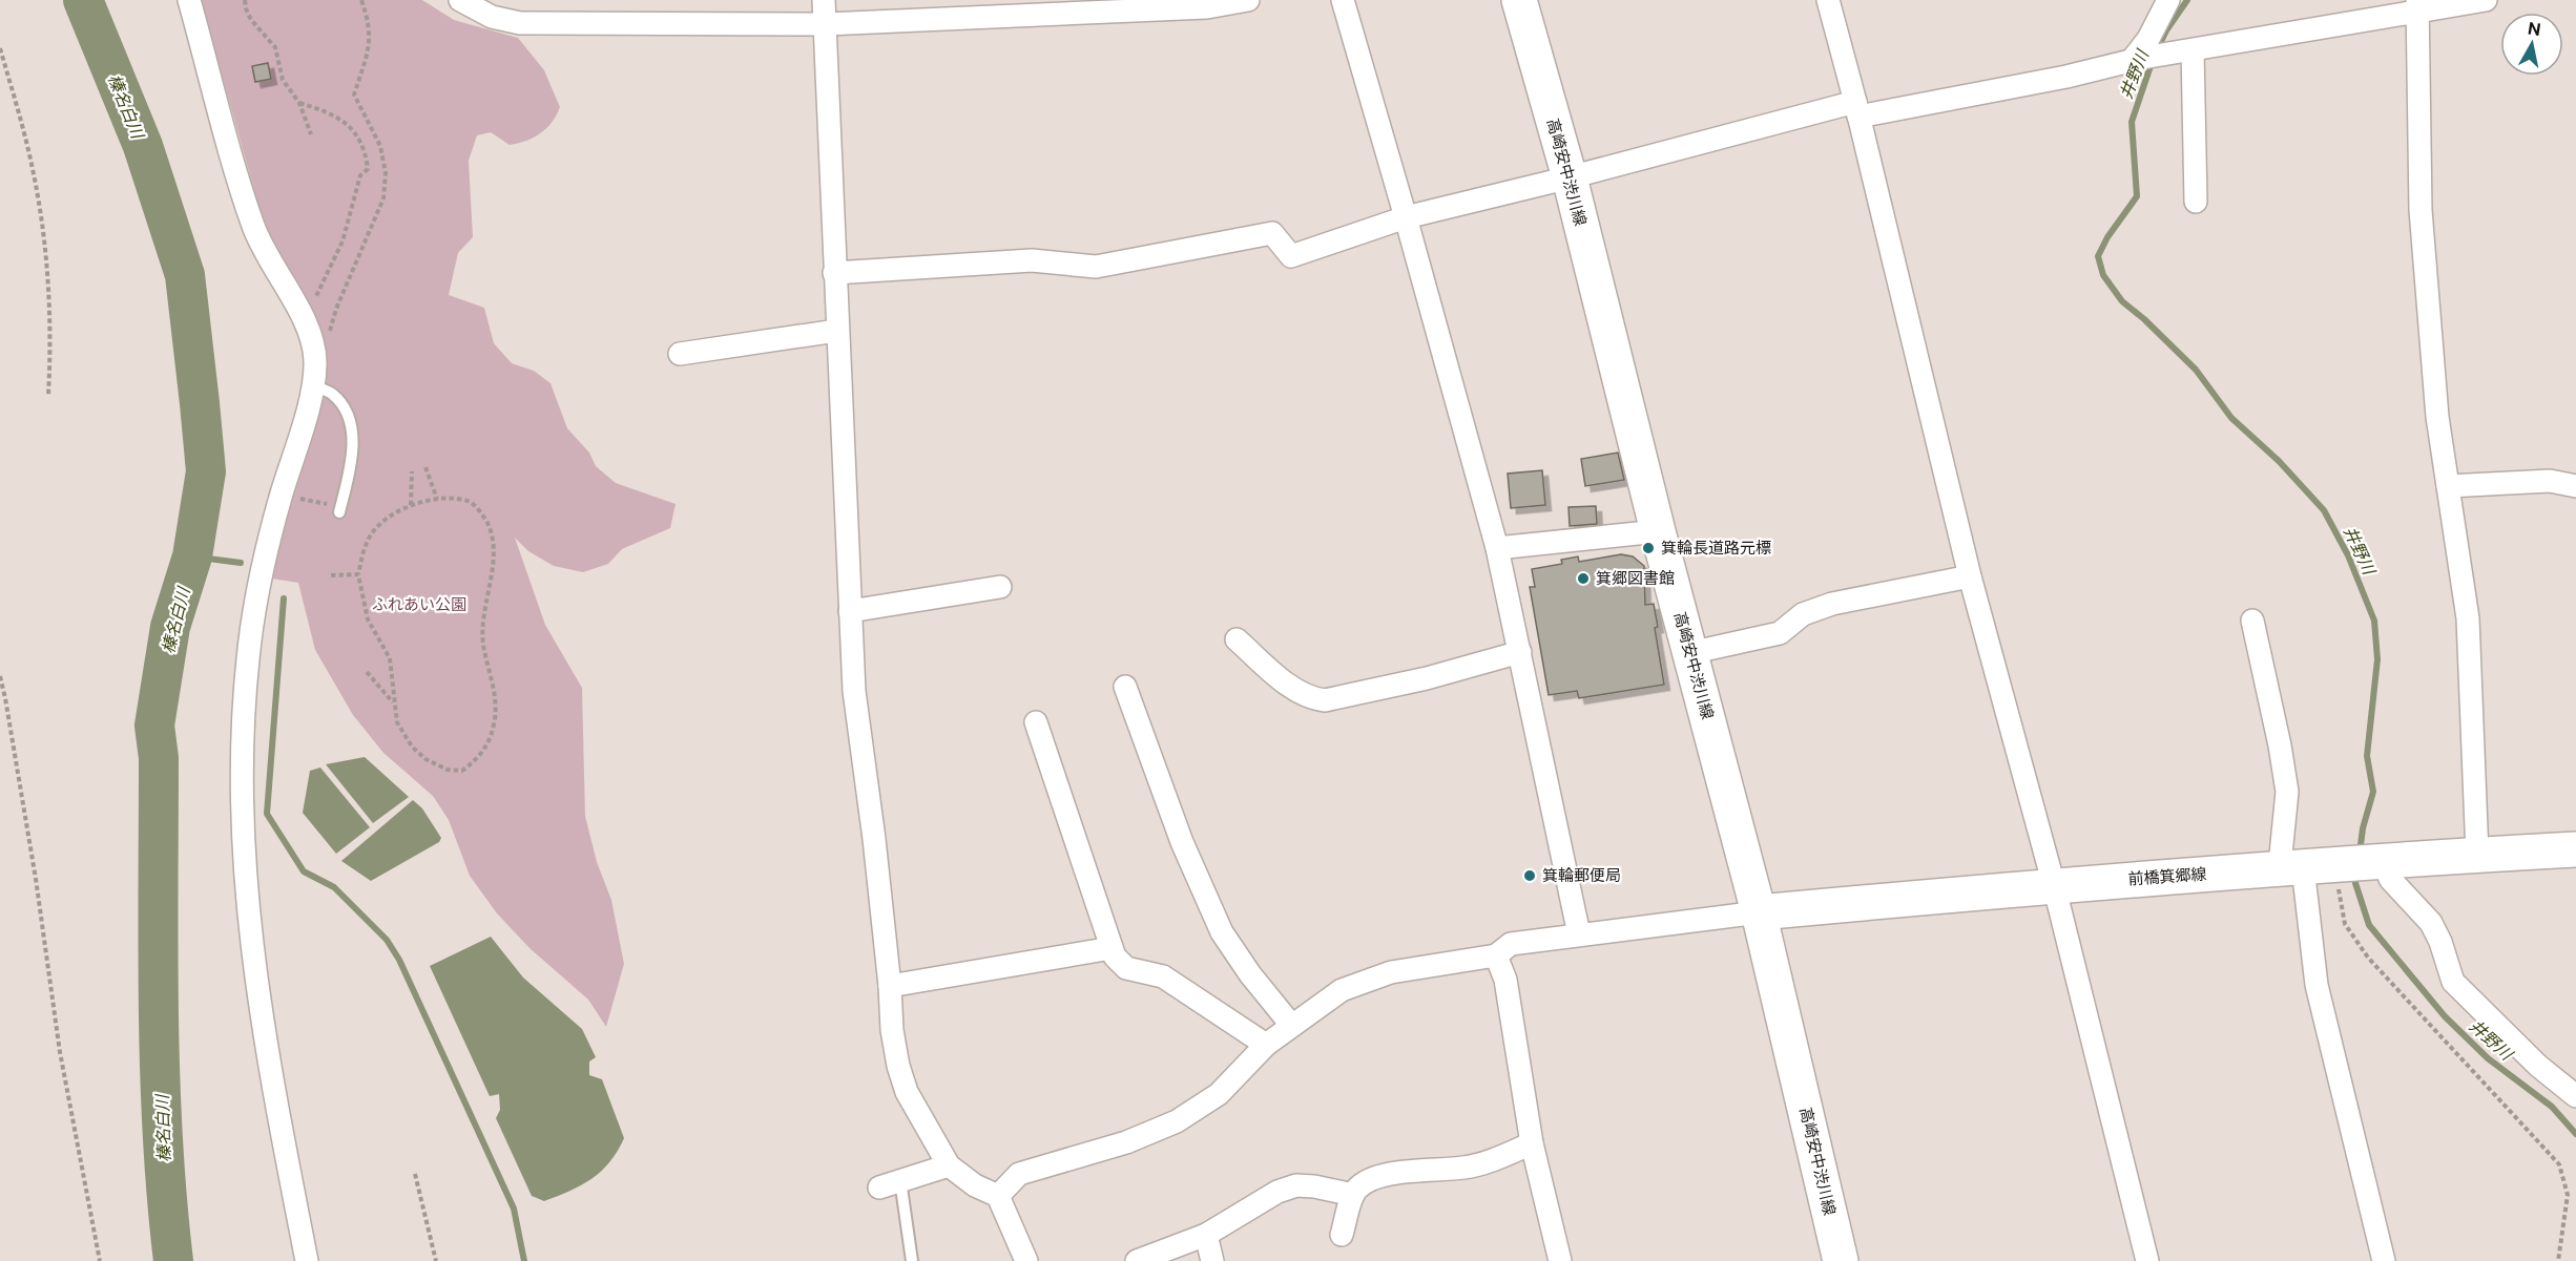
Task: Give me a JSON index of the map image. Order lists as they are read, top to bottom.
{
  "streets": {
    "main road": ["高崎安中渋川線", "前橋箕郷線"]
  },
  "crossings": [
    ["高崎安中渋川線", "前橋箕郷線"]
  ],
  "water": ["井野川", "榛名白川"],
  "parks": ["ふれあい公園"],
  "places": ["箕輪長道路元標", "箕郷図書館", "箕輪郵便局"],
  "north": "top"
}
